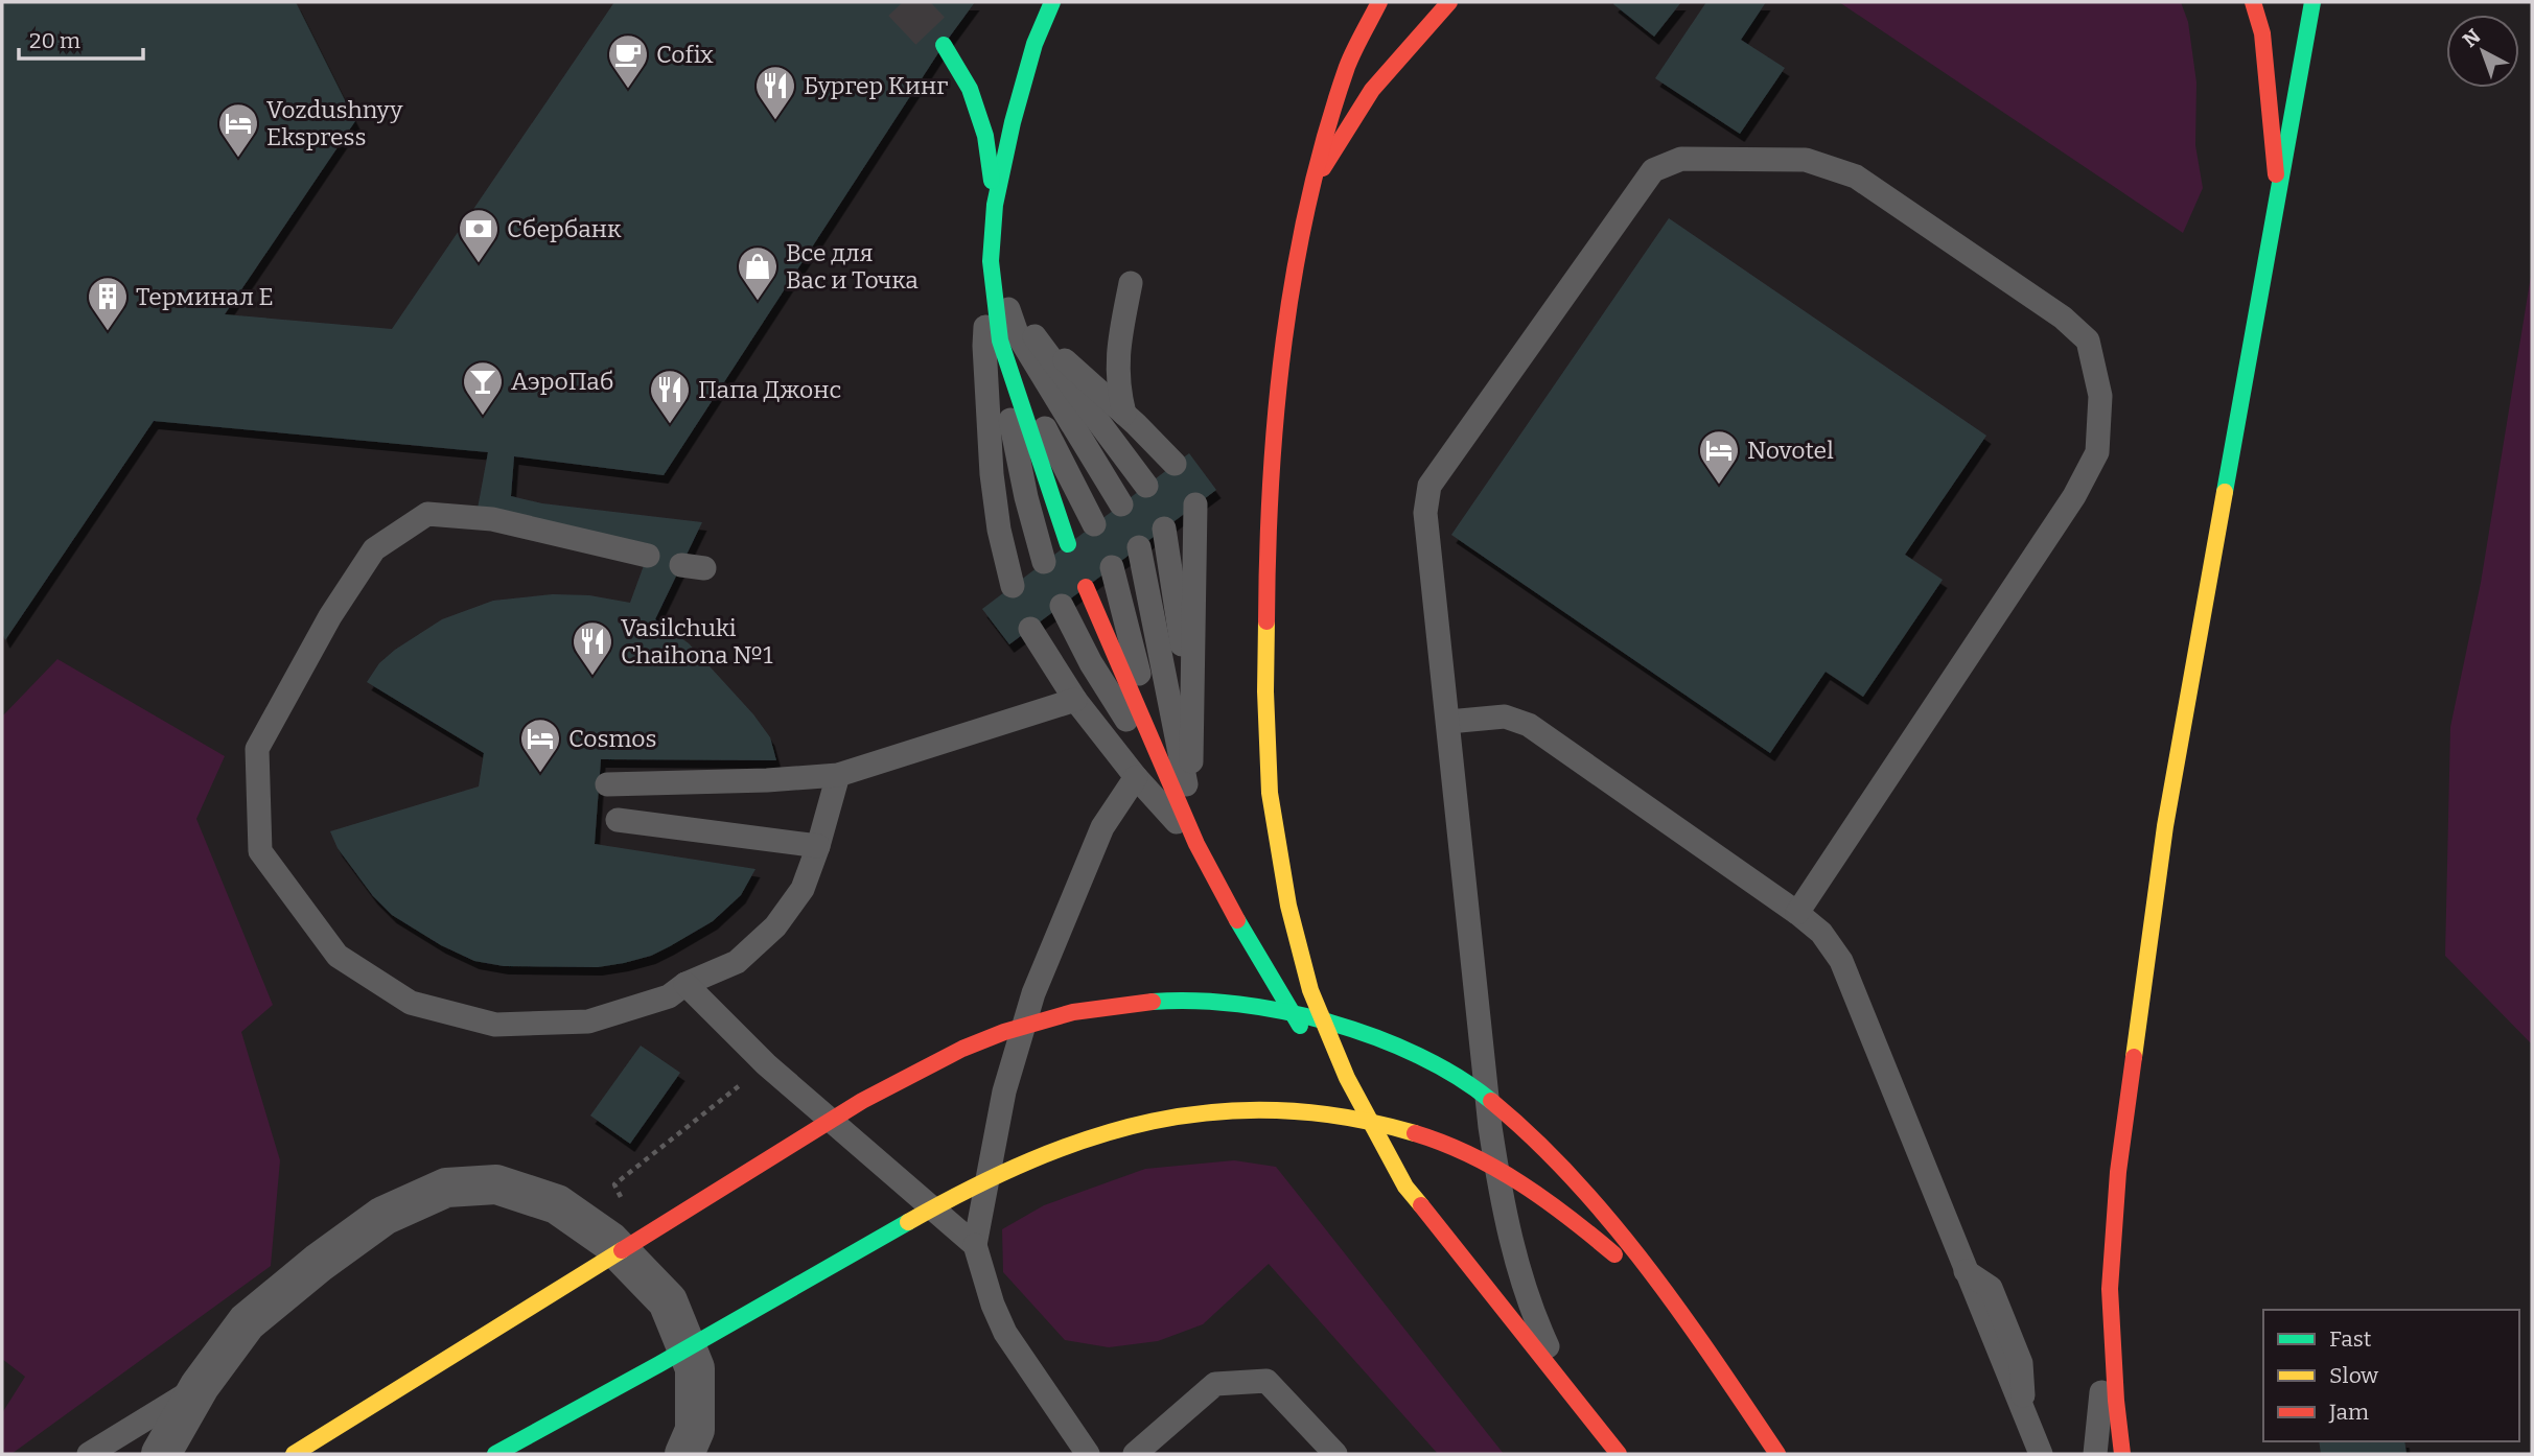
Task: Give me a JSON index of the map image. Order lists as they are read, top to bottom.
{
  "places": {
    "cafe": ["Cofix"],
    "restaurant": ["Бургер Кинг", "Папа Джонс", "Vasilchuki Chaihona №1"],
    "hotel": ["Vozdushnyy Ekspress", "Novotel", "Cosmos"],
    "bank": ["Сбербанк"],
    "shop": ["Все для Вас и Точка"],
    "building": ["Терминал E"],
    "bar": ["АэроПаб"]
  },
  "legend": ["Fast", "Slow", "Jam"],
  "scale_bar": "20 m",
  "north": "top left"
}
